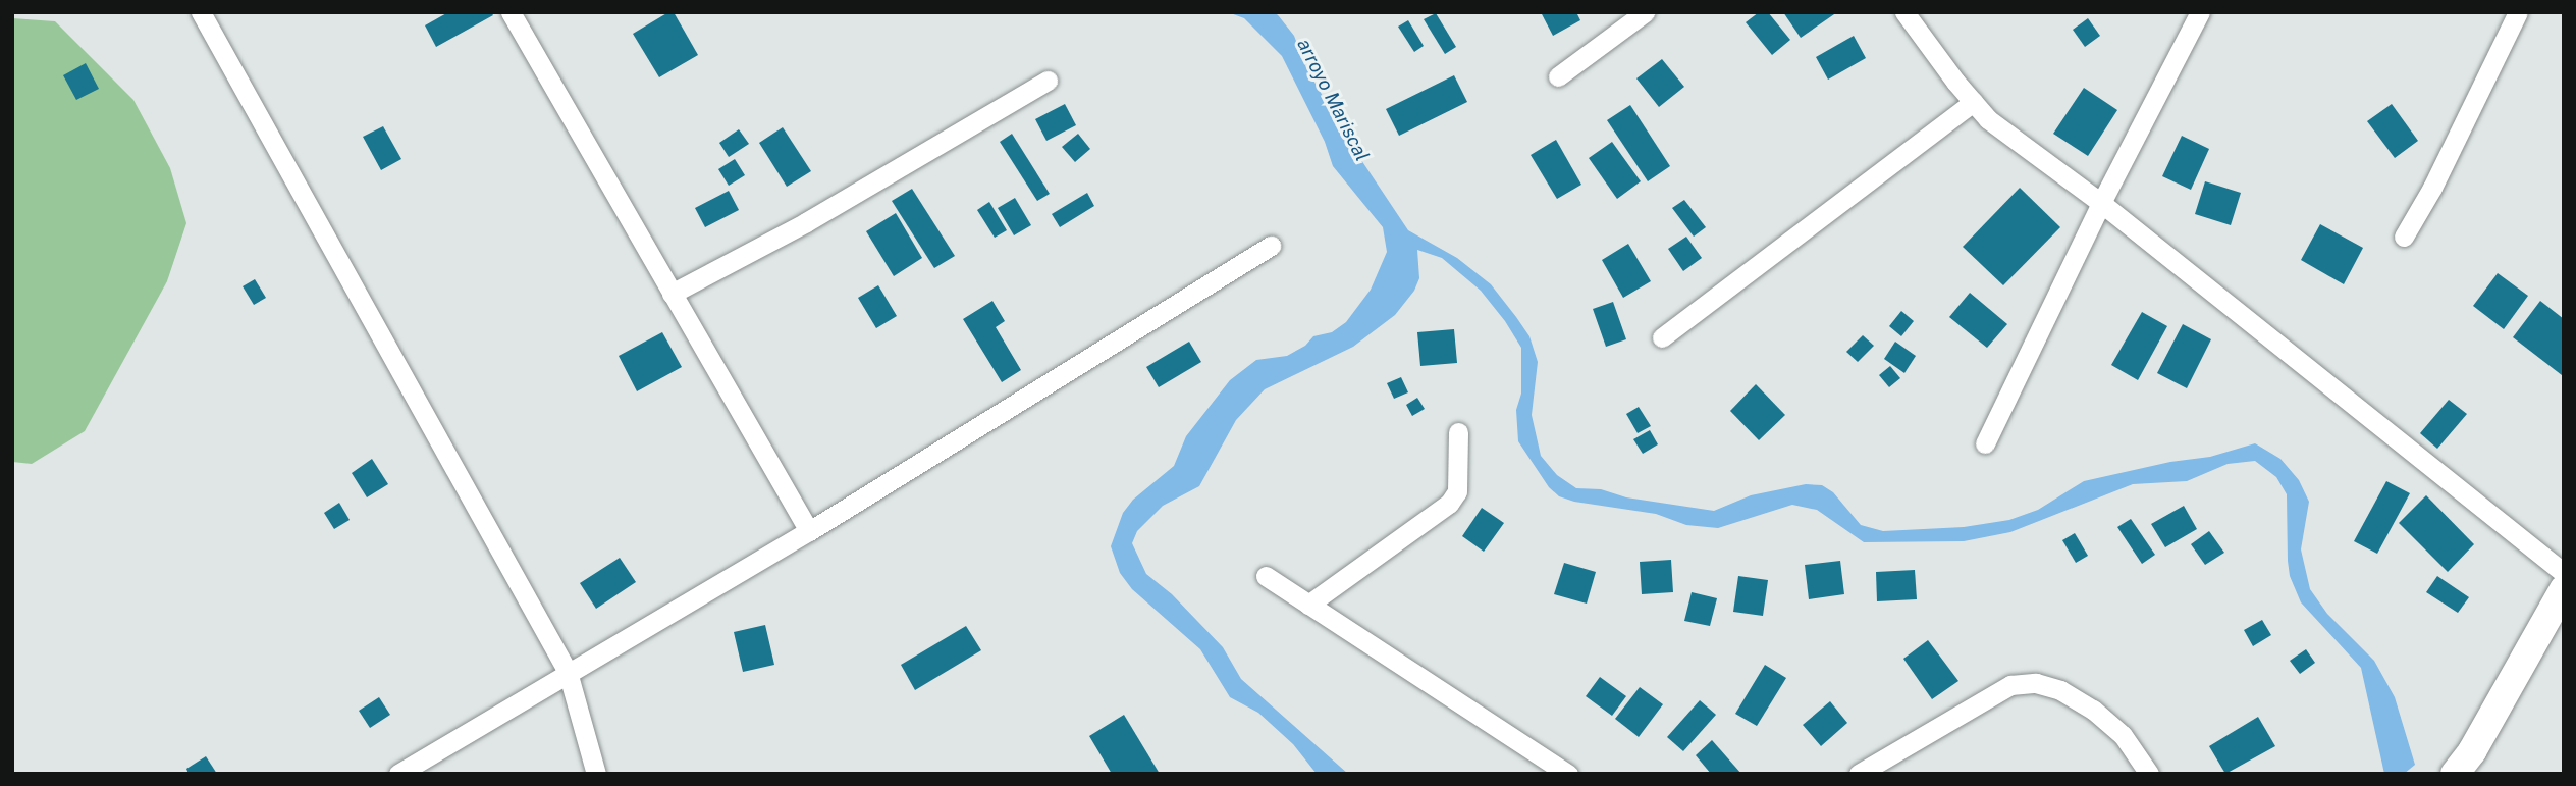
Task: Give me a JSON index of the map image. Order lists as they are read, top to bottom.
{
  "water": ["arroyo Mariscal"]
}
